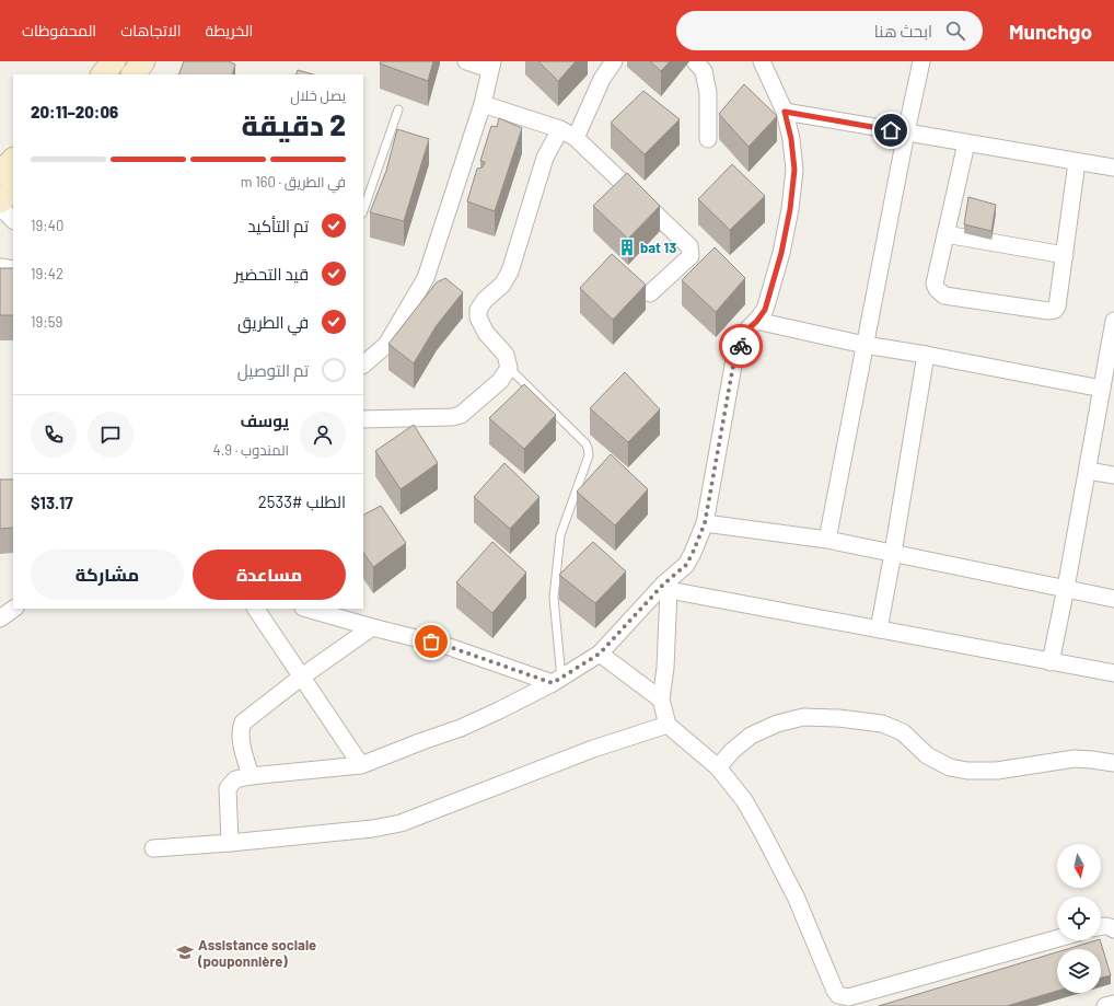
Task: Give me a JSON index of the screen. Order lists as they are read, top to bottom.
{
  "places": {
    "building": ["bat 13"],
    "school or university": ["Assistance sociale (pouponnière)"]
  },
  "north": "bottom",
  "page": {
    "header": "Munchgo",
    "search": "ابحث هنا",
    "nav": ["الخريطة", "الاتجاهات", "المحفوظات"],
    "heading": ["2 دقيقة", "يصل خلال", "20:06–20:11"],
    "panel": [
      "يوسف",
      "المندوب · 4.9",
      "الطلب #2533",
      "$13.17"
    ],
    "bar": "في الطريق · 160 m",
    "list": [
      ["تم التأكيد", "19:40"],
      ["قيد التحضير", "19:42"],
      ["في الطريق", "19:59"],
      "تم التوصيل"
    ],
    "buttons": ["مساعدة", "مشاركة"]
  }
}
